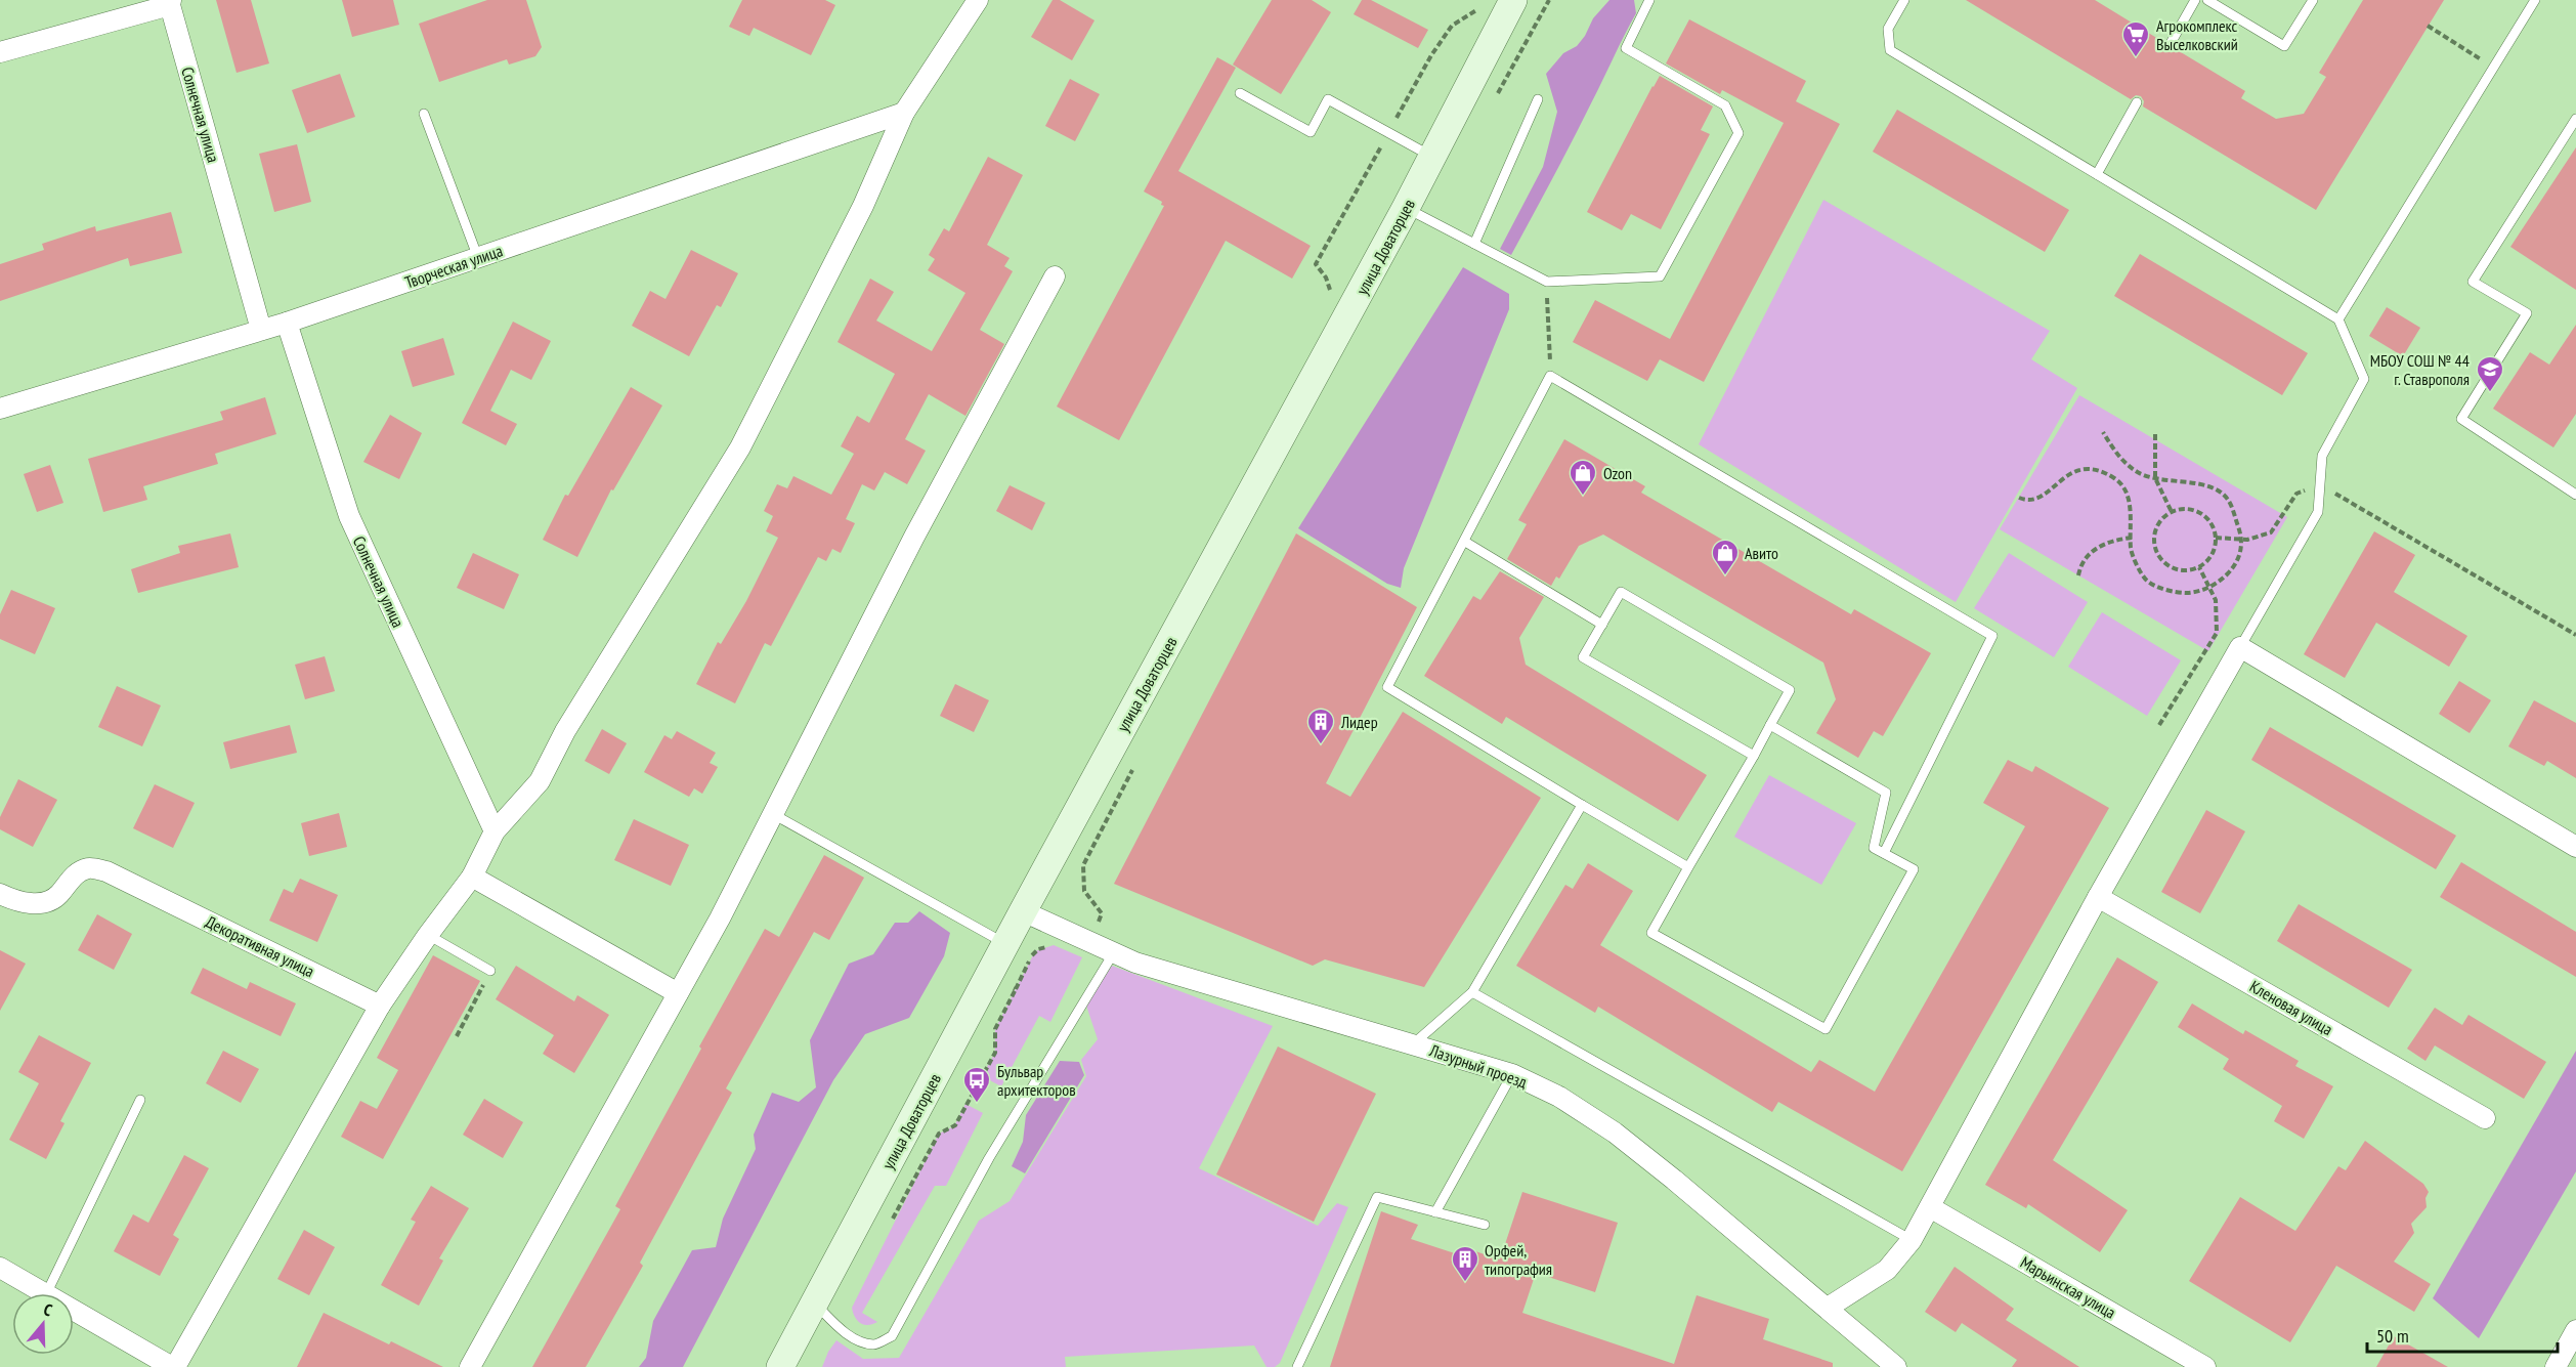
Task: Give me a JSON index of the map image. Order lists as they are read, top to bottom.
{
  "streets": {
    "main road": ["улица Доваторцев"],
    "street": [
      "Солнечная улица",
      "Творческая улица",
      "Декоративная улица",
      "Кленовая улица",
      "Лазурный проезд",
      "Марьинская улица"
    ]
  },
  "crossings": [
    ["Солнечная улица", "Творческая улица"],
    ["улица Доваторцев", "Лазурный проезд"]
  ],
  "places": {
    "supermarket": ["Агрокомплекс Выселковский"],
    "school or university": ["МБОУ СОШ № 44 г. Ставрополя"],
    "shop": ["Ozon", "Авито"],
    "building": ["Лидер", "Орфей, типография"],
    "bus stop": ["Бульвар архитекторов"]
  },
  "scale_bar": "50 m",
  "north": "top"
}
